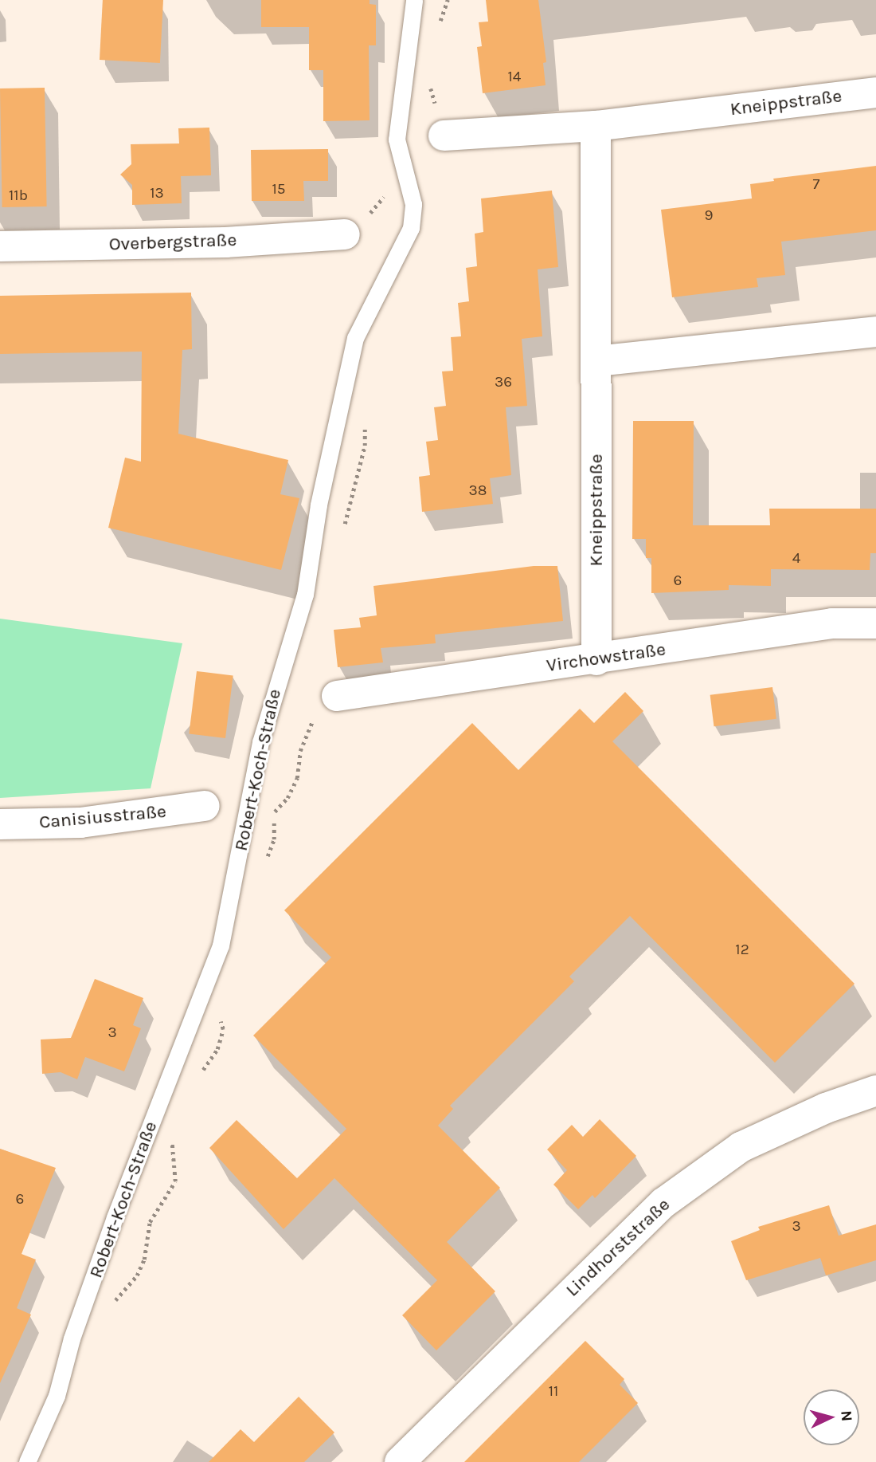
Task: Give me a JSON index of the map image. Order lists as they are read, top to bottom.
{
  "streets": {
    "street": [
      "Kneippstraße",
      "Overbergstraße",
      "Virchowstraße",
      "Canisiusstraße",
      "Lindhorststraße"
    ],
    "lane": ["Robert-Koch-Straße"]
  },
  "crossings": [
    ["Kneippstraße", "Virchowstraße"]
  ],
  "house_numbers": [
    "14",
    "7",
    "15",
    "13",
    "11b",
    "9",
    "36",
    "38",
    "4",
    "6",
    "12",
    "3",
    "6",
    "3",
    "11"
  ],
  "north": "right"
}
